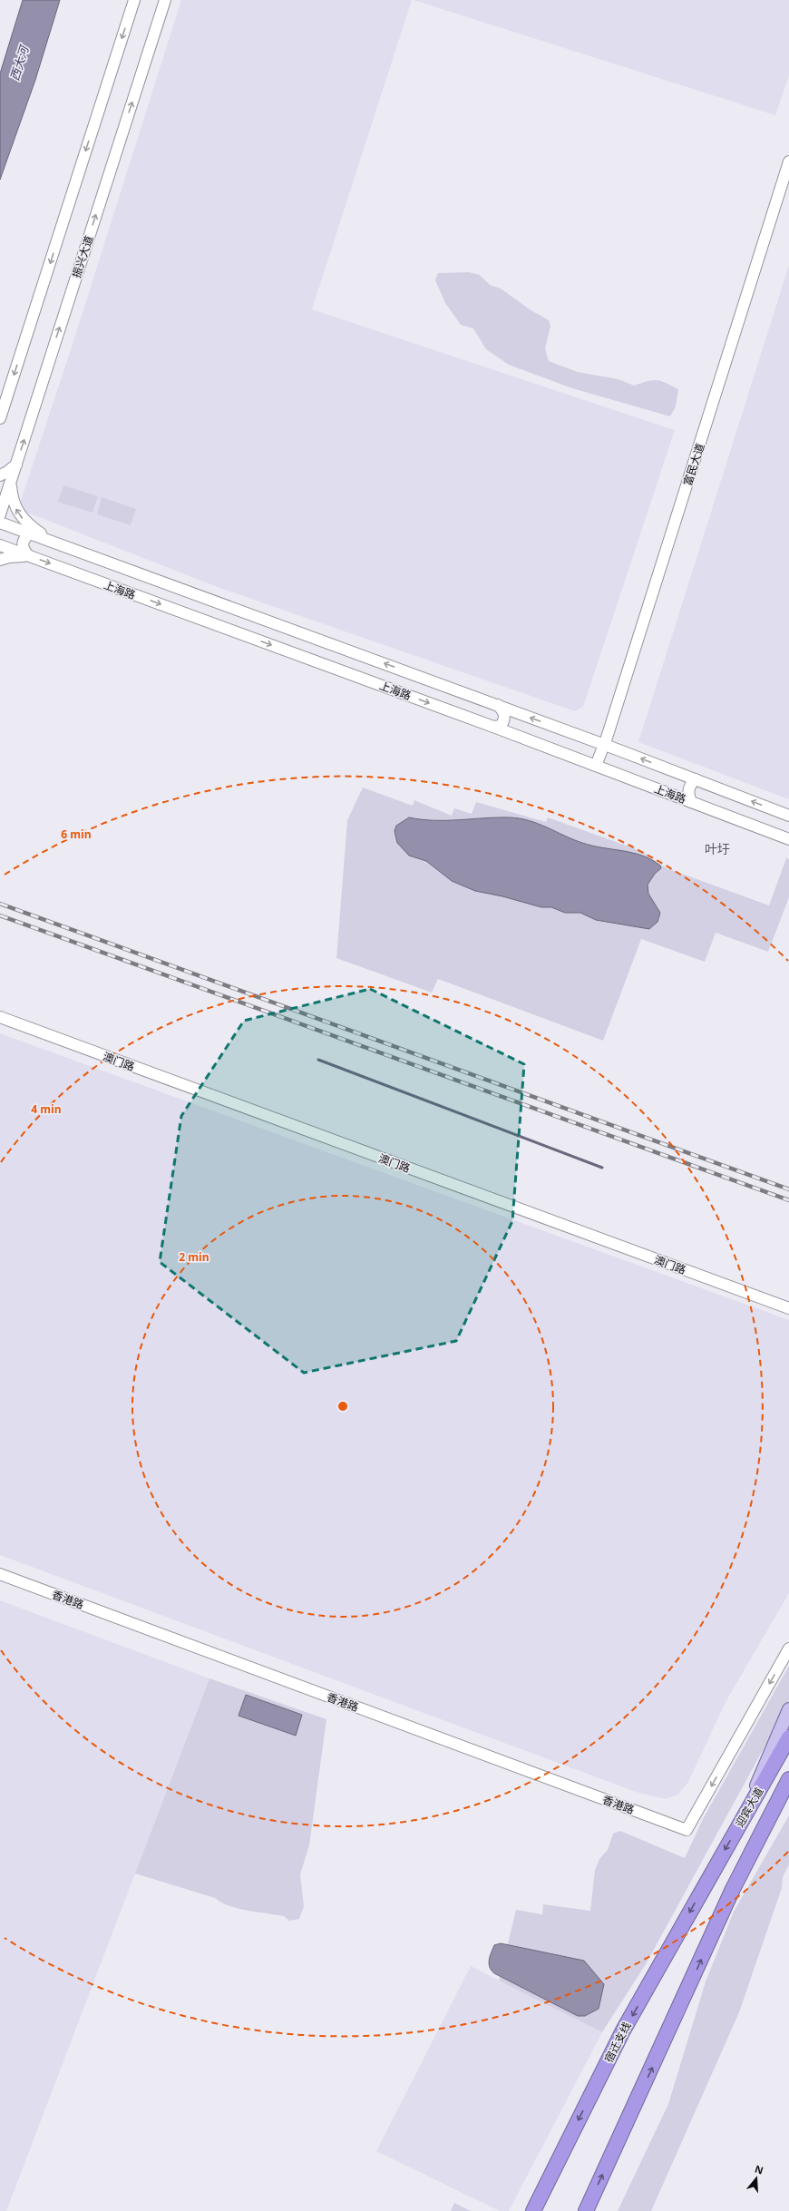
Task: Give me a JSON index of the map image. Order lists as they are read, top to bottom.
{
  "streets": {
    "highway": ["迎宾大道", "宿迁支线"],
    "main road": [
      "振兴大道",
      "富民大道",
      "上海路",
      "澳门路",
      "香港路"
    ]
  },
  "crossings": [
    ["富民大道", "上海路"],
    ["迎宾大道", "宿迁支线"]
  ],
  "one_way": ["香港路", "宿迁支线"],
  "districts": ["叶圩"],
  "water": ["西大河"],
  "north": "top",
  "rings": ["6 min", "4 min", "2 min"]
}
